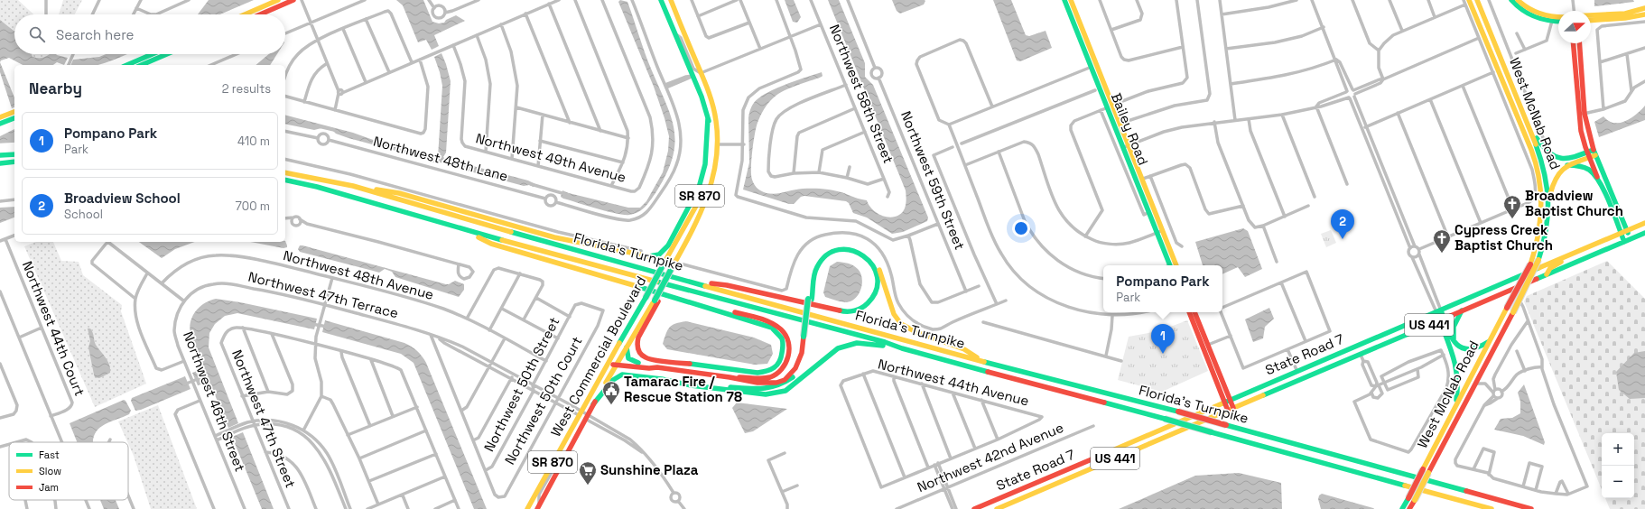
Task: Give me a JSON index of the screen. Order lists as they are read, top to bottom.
{
  "streets": {
    "main road": [
      "West McNab Road",
      "Bailey Road",
      "SR 870",
      "Florida's Turnpike",
      "US 441",
      "State Road 7",
      "West Commercial Boulevard"
    ],
    "street": [
      "Northwest 58th Street",
      "Northwest 49th Avenue",
      "Northwest 48th Lane",
      "Northwest 59th Street",
      "Northwest 48th Avenue",
      "Northwest 47th Terrace",
      "Northwest 44th Court",
      "Northwest 44th Avenue",
      "Northwest 50th Street",
      "Northwest 50th Court",
      "Northwest 46th Street",
      "Northwest 47th Street",
      "Northwest 42nd Avenue"
    ]
  },
  "crossings": [
    ["Northwest 48th Avenue", "Northwest 50th Street"],
    ["Northwest 47th Terrace", "West Commercial Boulevard"],
    ["Northwest 47th Terrace", "Northwest 50th Street"],
    ["Northwest 47th Terrace", "Northwest 50th Court"],
    ["Northwest 47th Terrace", "Northwest 46th Street"],
    ["Northwest 50th Street", "Northwest 50th Court"]
  ],
  "places": {
    "church": ["Broadview Baptist Church", "Cypress Creek Baptist Church"],
    "public building": ["Tamarac Fire / Rescue Station 78"],
    "supermarket": ["Sunshine Plaza"]
  },
  "legend": ["Fast", "Slow", "Jam"],
  "north": "right",
  "page": {
    "search": "Search here",
    "heading": ["Nearby", "2 results"],
    "list": [
      {
        "mark": "1",
        "name": "Pompano Park",
        "note": "Park",
        "value": "410 m"
      },
      {
        "mark": "2",
        "name": "Broadview School",
        "note": "School",
        "value": "700 m"
      }
    ],
    "pins": ["2", "1"],
    "popup": ["Pompano Park", "Park"],
    "map_buttons": ["+", "−"]
  }
}
